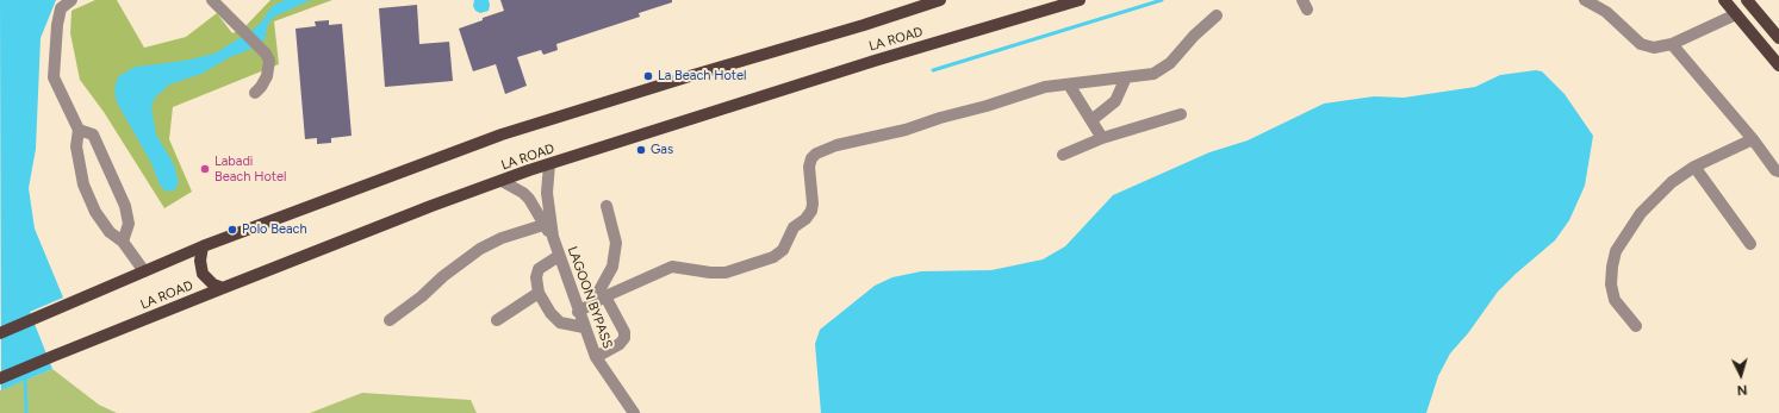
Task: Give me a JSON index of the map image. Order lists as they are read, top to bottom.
{
  "streets": {
    "main road": ["LA ROAD"],
    "street": ["LAGOON BYPASS"]
  },
  "crossings": [
    ["LA ROAD", "LAGOON BYPASS"]
  ],
  "places": [
    "La Beach Hotel",
    "Gas",
    "Labadi Beach Hotel",
    "Polo Beach"
  ],
  "north": "bottom"
}
